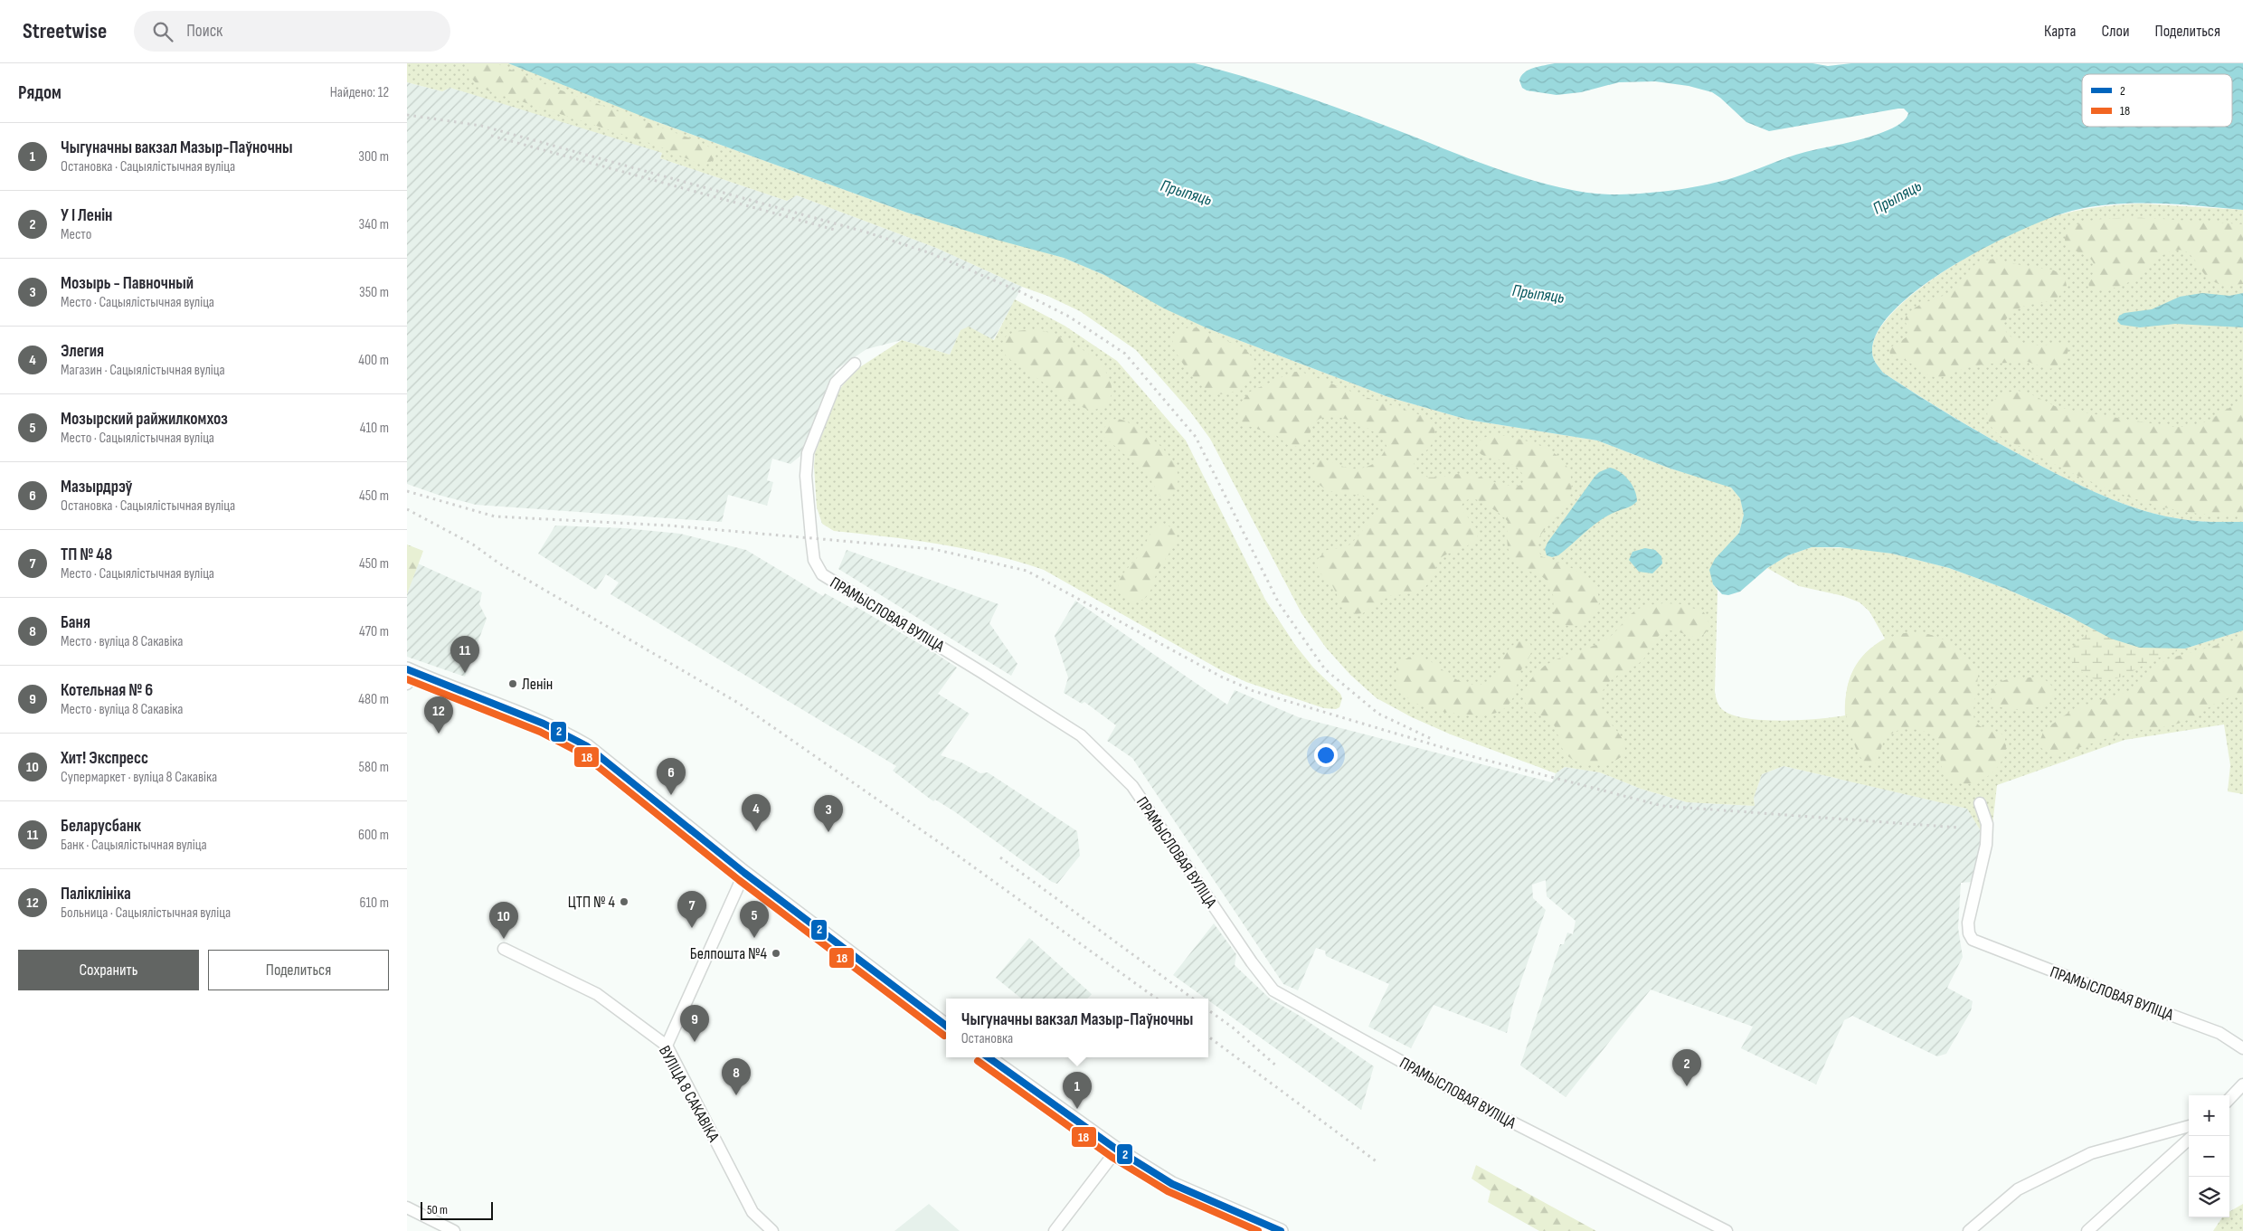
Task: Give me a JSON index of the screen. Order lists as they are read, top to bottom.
{
  "streets": {
    "street": ["ПРАМЫСЛОВАЯ ВУЛІЦА", "ВУЛІЦА 8 САКАВІКА"]
  },
  "water": ["Прыпяць"],
  "places": ["Ленін", "ЦТП № 4", "Белпошта №4"],
  "lines": ["transit line 2", "transit line 18"],
  "legend": ["2", "18"],
  "scale_bar": "50 m",
  "page": {
    "header": "Streetwise",
    "search": "Поиск",
    "nav": ["Карта", "Слои", "Поделиться"],
    "heading": ["Рядом", "Найдено: 12"],
    "list": [
      {
        "mark": "1",
        "name": "Чыгуначны вакзал Мазыр-Паўночны",
        "note": "Остановка · Сацыялістычная вуліца",
        "value": "300 m"
      },
      {
        "mark": "2",
        "name": "У І Ленін",
        "note": "Место",
        "value": "340 m"
      },
      {
        "mark": "3",
        "name": "Мозырь - Павночный",
        "note": "Место · Сацыялістычная вуліца",
        "value": "350 m"
      },
      {
        "mark": "4",
        "name": "Элегия",
        "note": "Магазин · Сацыялістычная вуліца",
        "value": "400 m"
      },
      {
        "mark": "5",
        "name": "Мозырский райжилкомхоз",
        "note": "Место · Сацыялістычная вуліца",
        "value": "410 m"
      },
      {
        "mark": "6",
        "name": "Мазырдрэў",
        "note": "Остановка · Сацыялістычная вуліца",
        "value": "450 m"
      },
      {
        "mark": "7",
        "name": "ТП № 48",
        "note": "Место · Сацыялістычная вуліца",
        "value": "450 m"
      },
      {
        "mark": "8",
        "name": "Баня",
        "note": "Место · вуліца 8 Сакавіка",
        "value": "470 m"
      },
      {
        "mark": "9",
        "name": "Котельная № 6",
        "note": "Место · вуліца 8 Сакавіка",
        "value": "480 m"
      },
      {
        "mark": "10",
        "name": "Хит! Экспресс",
        "note": "Супермаркет · вуліца 8 Сакавіка",
        "value": "580 m"
      },
      {
        "mark": "11",
        "name": "Беларусбанк",
        "note": "Банк · Сацыялістычная вуліца",
        "value": "600 m"
      },
      {
        "mark": "12",
        "name": "Паліклініка",
        "note": "Больница · Сацыялістычная вуліца",
        "value": "610 m"
      }
    ],
    "pins": [
      "11",
      "12",
      "6",
      "4",
      "3",
      "7",
      "5",
      "10",
      "9",
      "2",
      "8",
      "1"
    ],
    "buttons": ["Сохранить", "Поделиться"],
    "popup": ["Чыгуначны вакзал Мазыр-Паўночны", "Остановка"],
    "map_buttons": ["+", "−"],
    "scale": "50 m"
  }
}
